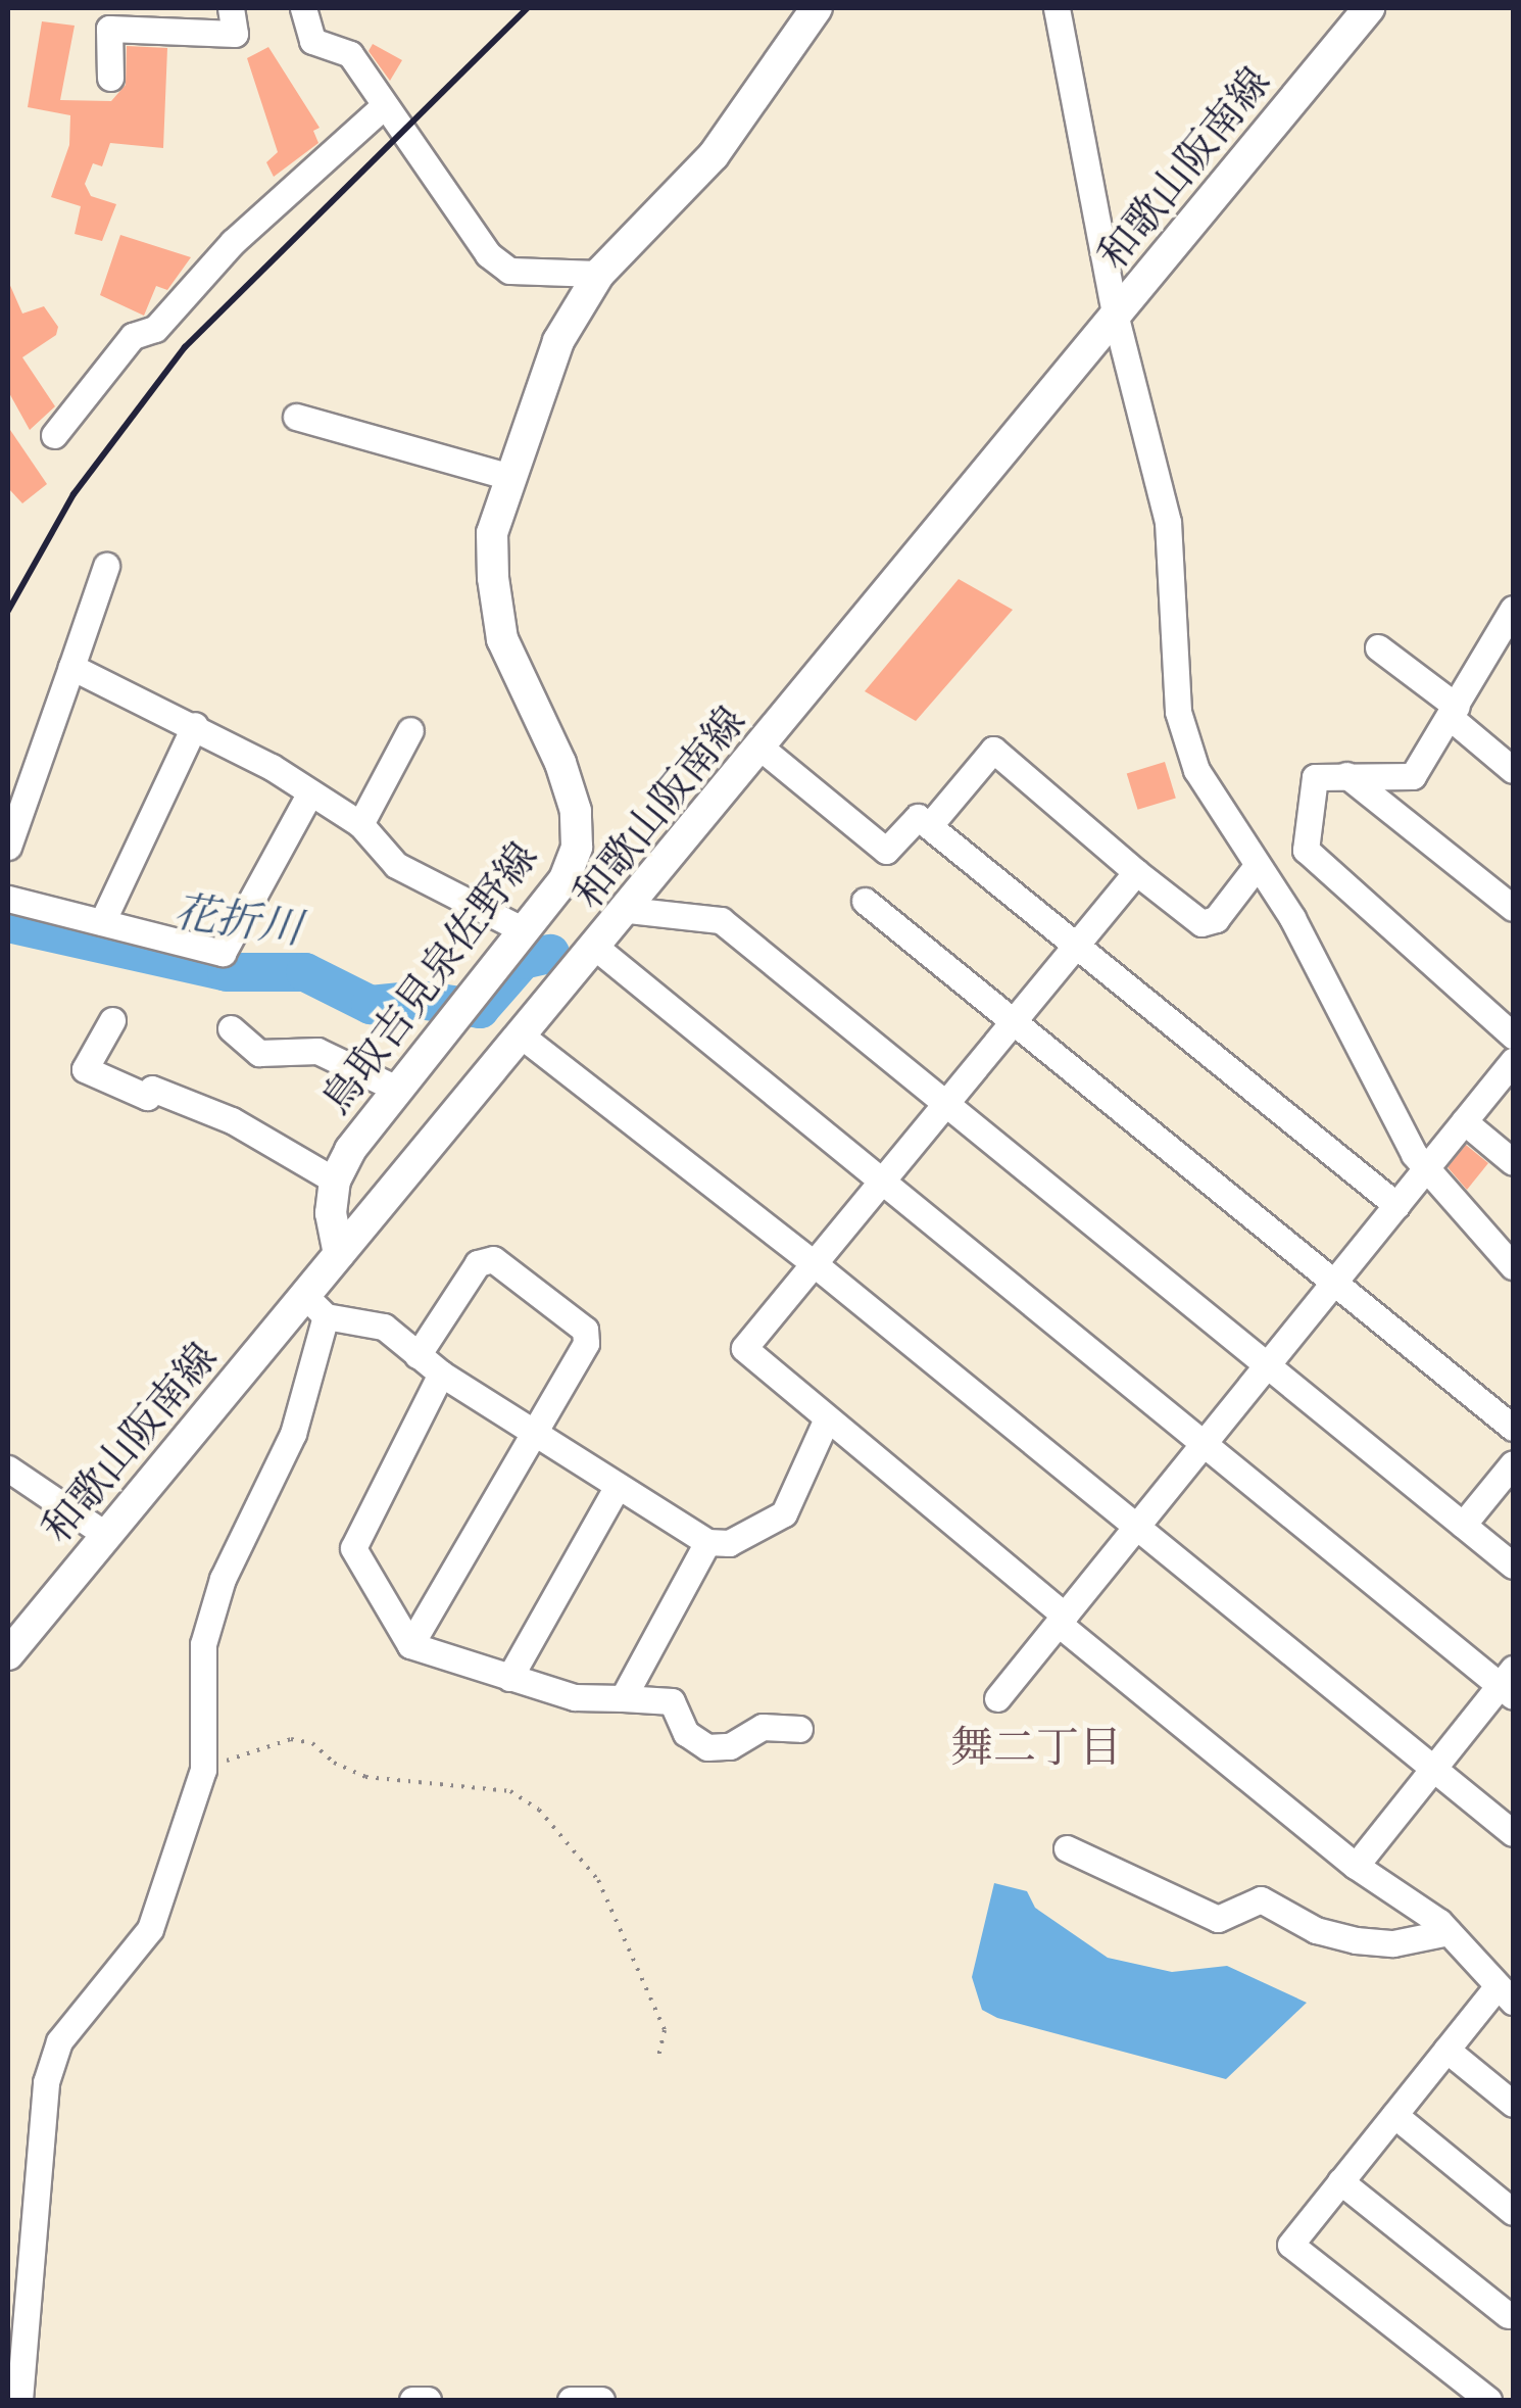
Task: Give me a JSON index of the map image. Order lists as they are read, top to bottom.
{
  "streets": {
    "main road": ["和歌山阪南線", "鳥取吉見泉佐野線"]
  },
  "crossings": [
    ["和歌山阪南線", "鳥取吉見泉佐野線"]
  ],
  "districts": ["舞二丁目"],
  "water": ["花折川"]
}
